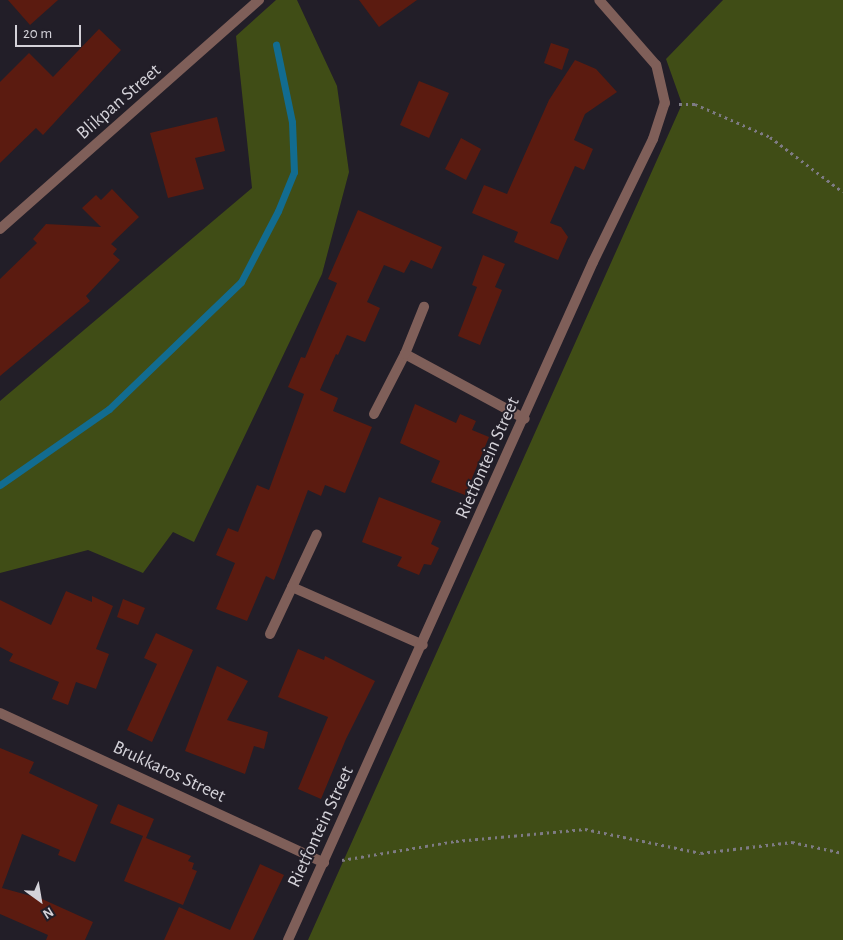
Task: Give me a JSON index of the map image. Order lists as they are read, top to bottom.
{
  "streets": {
    "street": ["Blikpan Street", "Rietfontein Street", "Brukkaros Street"]
  },
  "crossings": [
    ["Rietfontein Street", "Brukkaros Street"]
  ],
  "scale_bar": "20 m",
  "north": "bottom right"
}
